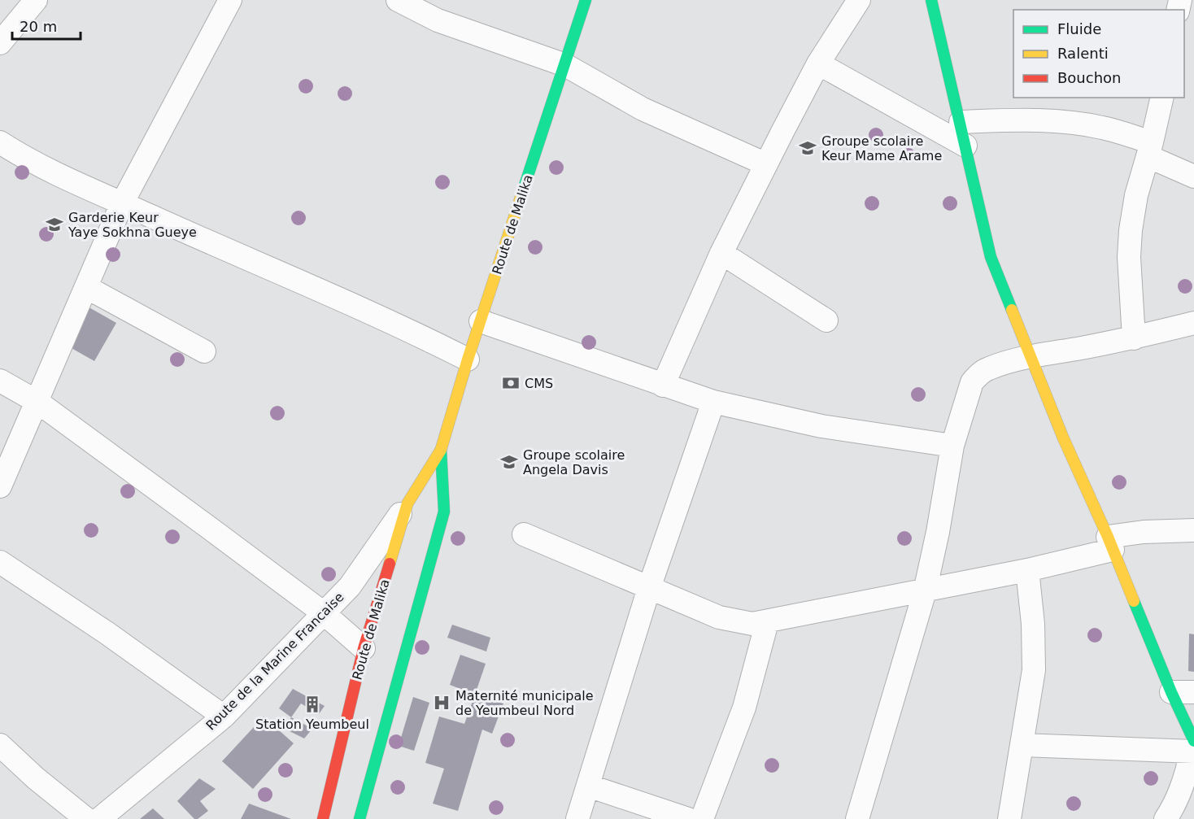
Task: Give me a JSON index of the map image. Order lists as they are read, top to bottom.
{
  "streets": {
    "main road": ["Route de Malika"],
    "street": ["Route de la Marine Francaise"]
  },
  "crossings": [
    ["Route de Malika", "Route de la Marine Francaise"]
  ],
  "places": {
    "school or university": ["Groupe scolaire Keur Mame Arame", "Garderie Keur Yaye Sokhna Gueye", "Groupe scolaire Angela Davis"],
    "bank": ["CMS"],
    "hospital": ["Maternité municipale de Yeumbeul Nord"],
    "building": ["Station Yeumbeul"]
  },
  "legend": ["Fluide", "Ralenti", "Bouchon"],
  "scale_bar": "20 m"
}
